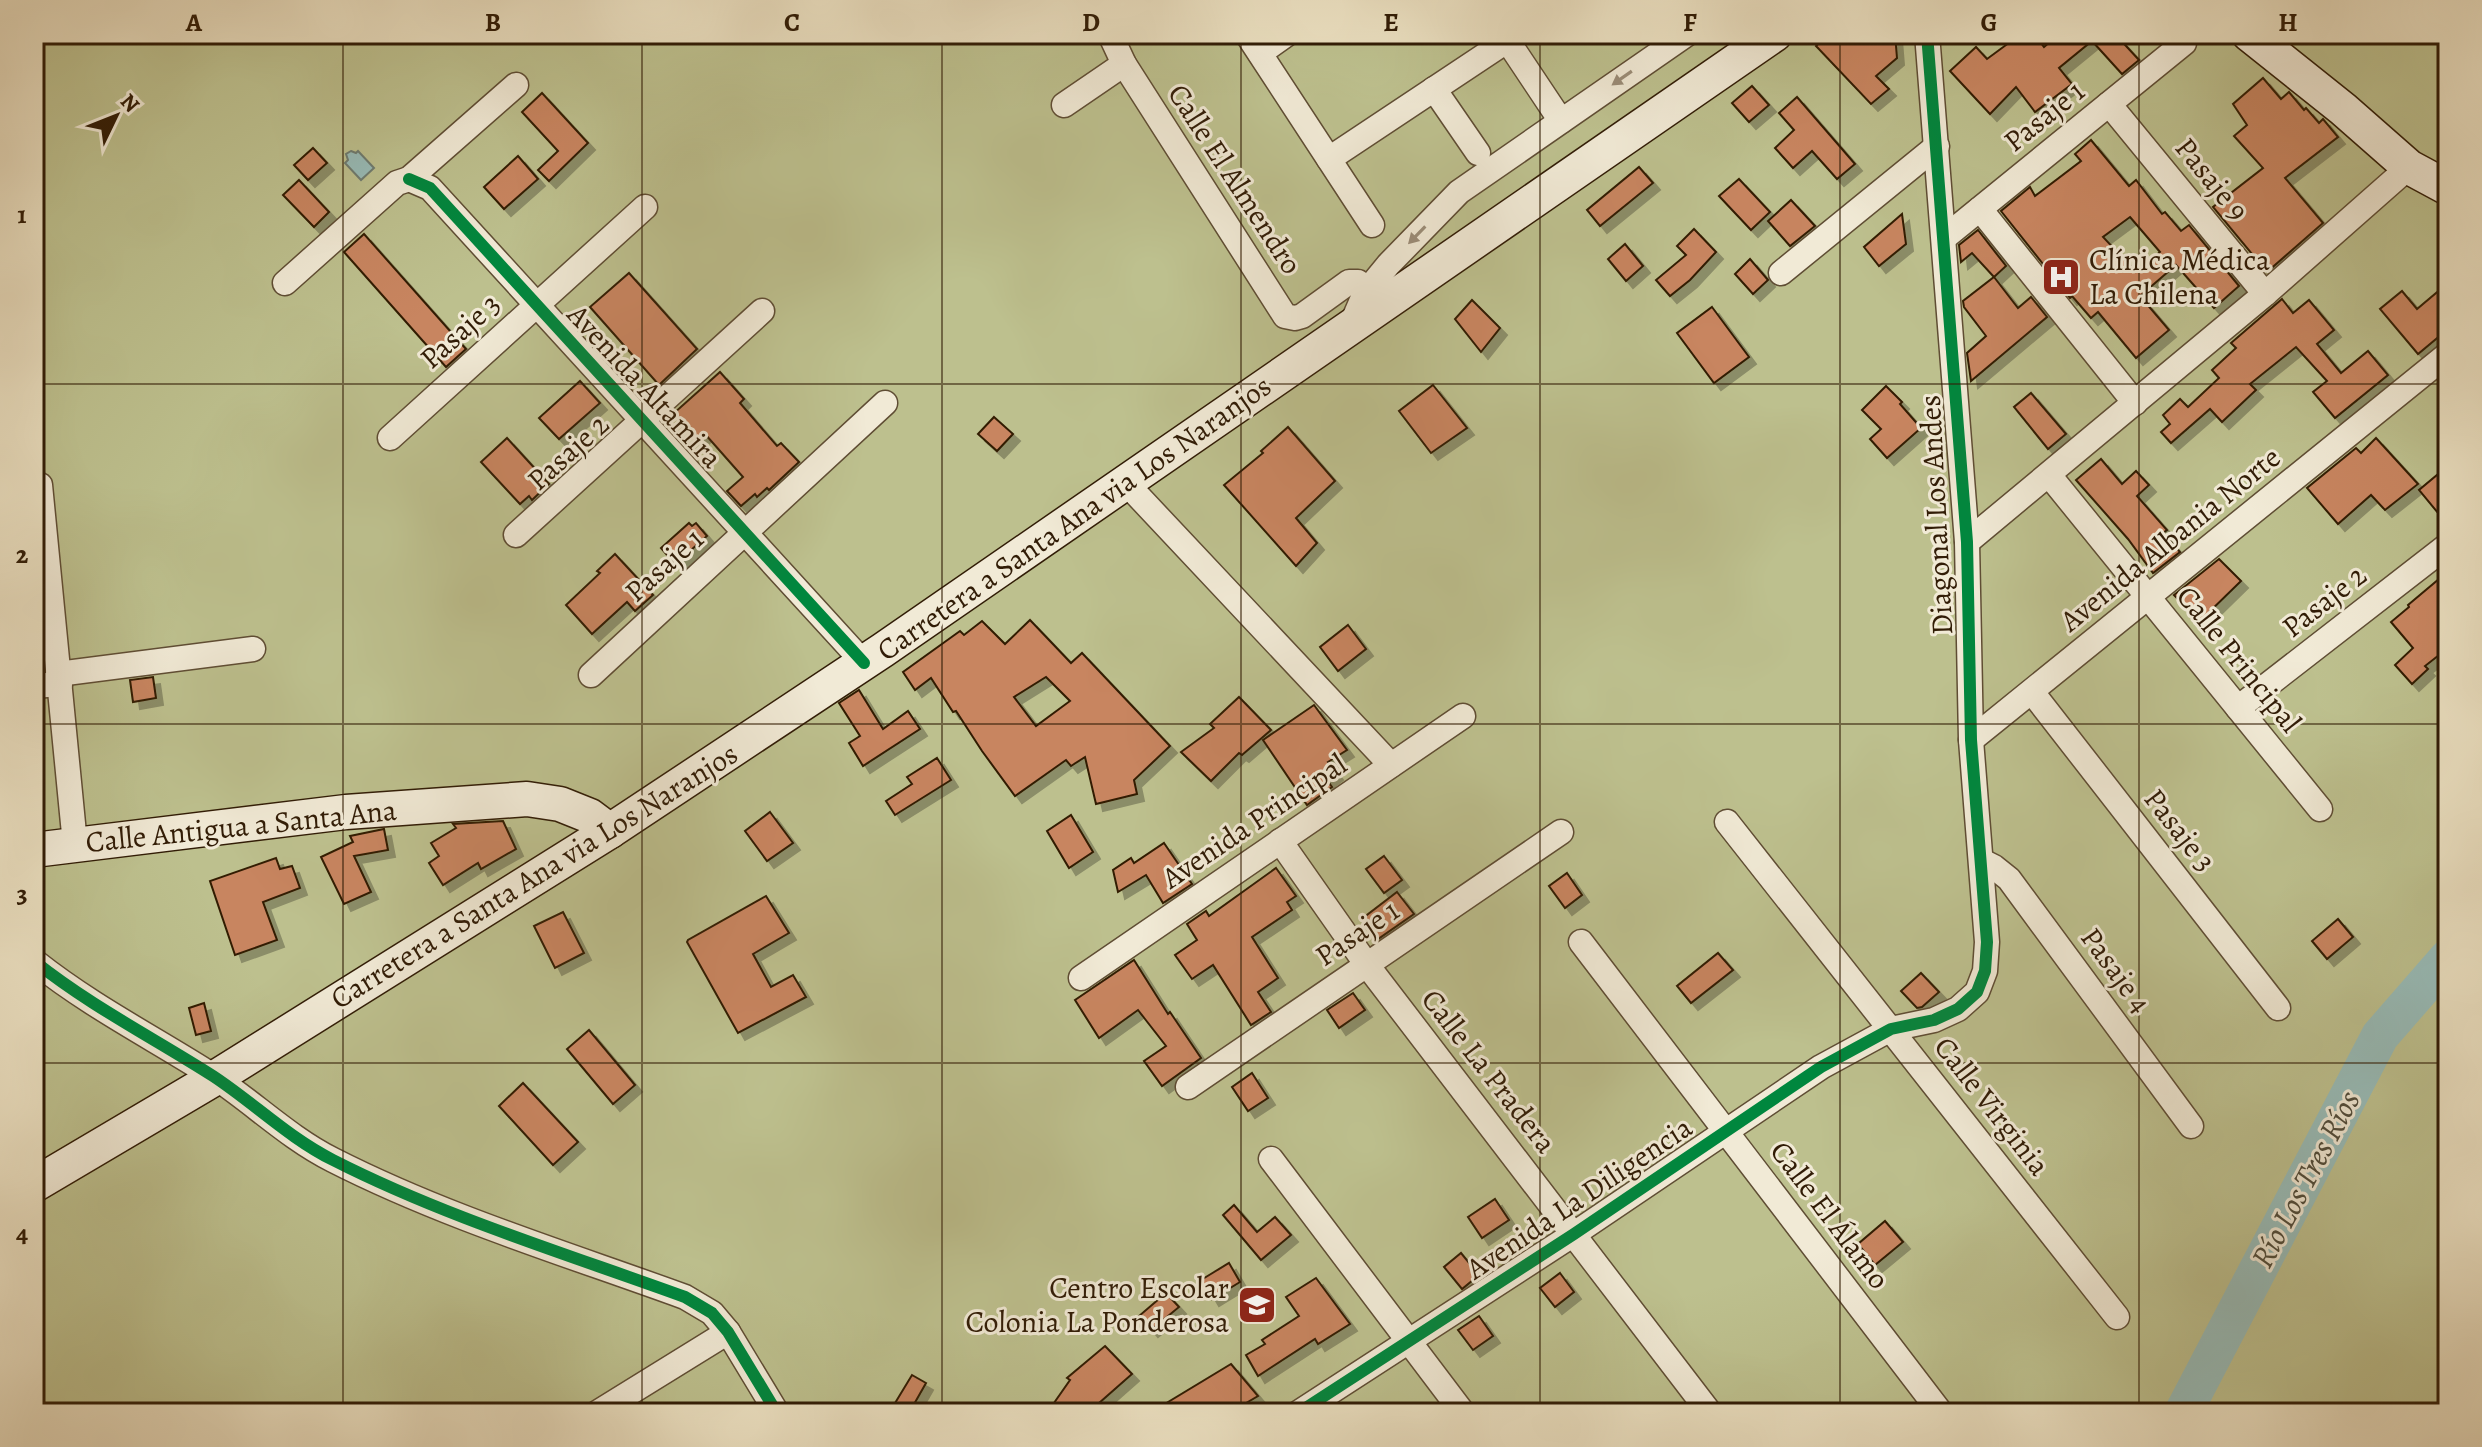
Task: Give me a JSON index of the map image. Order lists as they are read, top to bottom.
{
  "streets": {
    "main road": ["Carretera a Santa Ana via Los Naranjos", "Calle Antigua a Santa Ana"],
    "street": [
      "Pasaje 1",
      "Calle El Almendro",
      "Pasaje 9",
      "Pasaje 3",
      "Avenida Altamira",
      "Pasaje 2",
      "Diagonal Los Andes",
      "Avenida Albania Norte",
      "Calle Principal",
      "Avenida Principal",
      "Pasaje 4",
      "Calle La Pradera",
      "Calle Virginia",
      "Avenida La Diligencia",
      "Calle El Álamo"
    ]
  },
  "crossings": [
    ["Pasaje 1", "Pasaje 9"],
    ["Pasaje 1", "Avenida Altamira"],
    ["Pasaje 1", "Diagonal Los Andes"],
    ["Pasaje 1", "Calle La Pradera"],
    ["Pasaje 3", "Avenida Altamira"],
    ["Pasaje 3", "Avenida Albania Norte"],
    ["Avenida Altamira", "Pasaje 2"],
    ["Avenida Altamira", "Carretera a Santa Ana via Los Naranjos"],
    ["Pasaje 2", "Calle Principal"],
    ["Diagonal Los Andes", "Avenida Albania Norte"],
    ["Diagonal Los Andes", "Pasaje 4"],
    ["Diagonal Los Andes", "Avenida La Diligencia"],
    ["Carretera a Santa Ana via Los Naranjos", "Calle Antigua a Santa Ana"],
    ["Avenida Albania Norte", "Calle Principal"],
    ["Avenida Principal", "Calle La Pradera"],
    ["Calle La Pradera", "Avenida La Diligencia"],
    ["Calle Virginia", "Avenida La Diligencia"],
    ["Avenida La Diligencia", "Calle El Álamo"]
  ],
  "water": ["Río Los Tres Ríos"],
  "places": {
    "hospital": ["Clínica Médica La Chilena"],
    "school or university": ["Centro Escolar Colonia La Ponderosa"]
  },
  "north": "top right",
  "grid": {
    "columns": [
      "A",
      "B",
      "C",
      "D",
      "E",
      "F",
      "G",
      "H"
    ],
    "rows": [
      "1",
      "2",
      "3",
      "4"
    ]
  }
}
